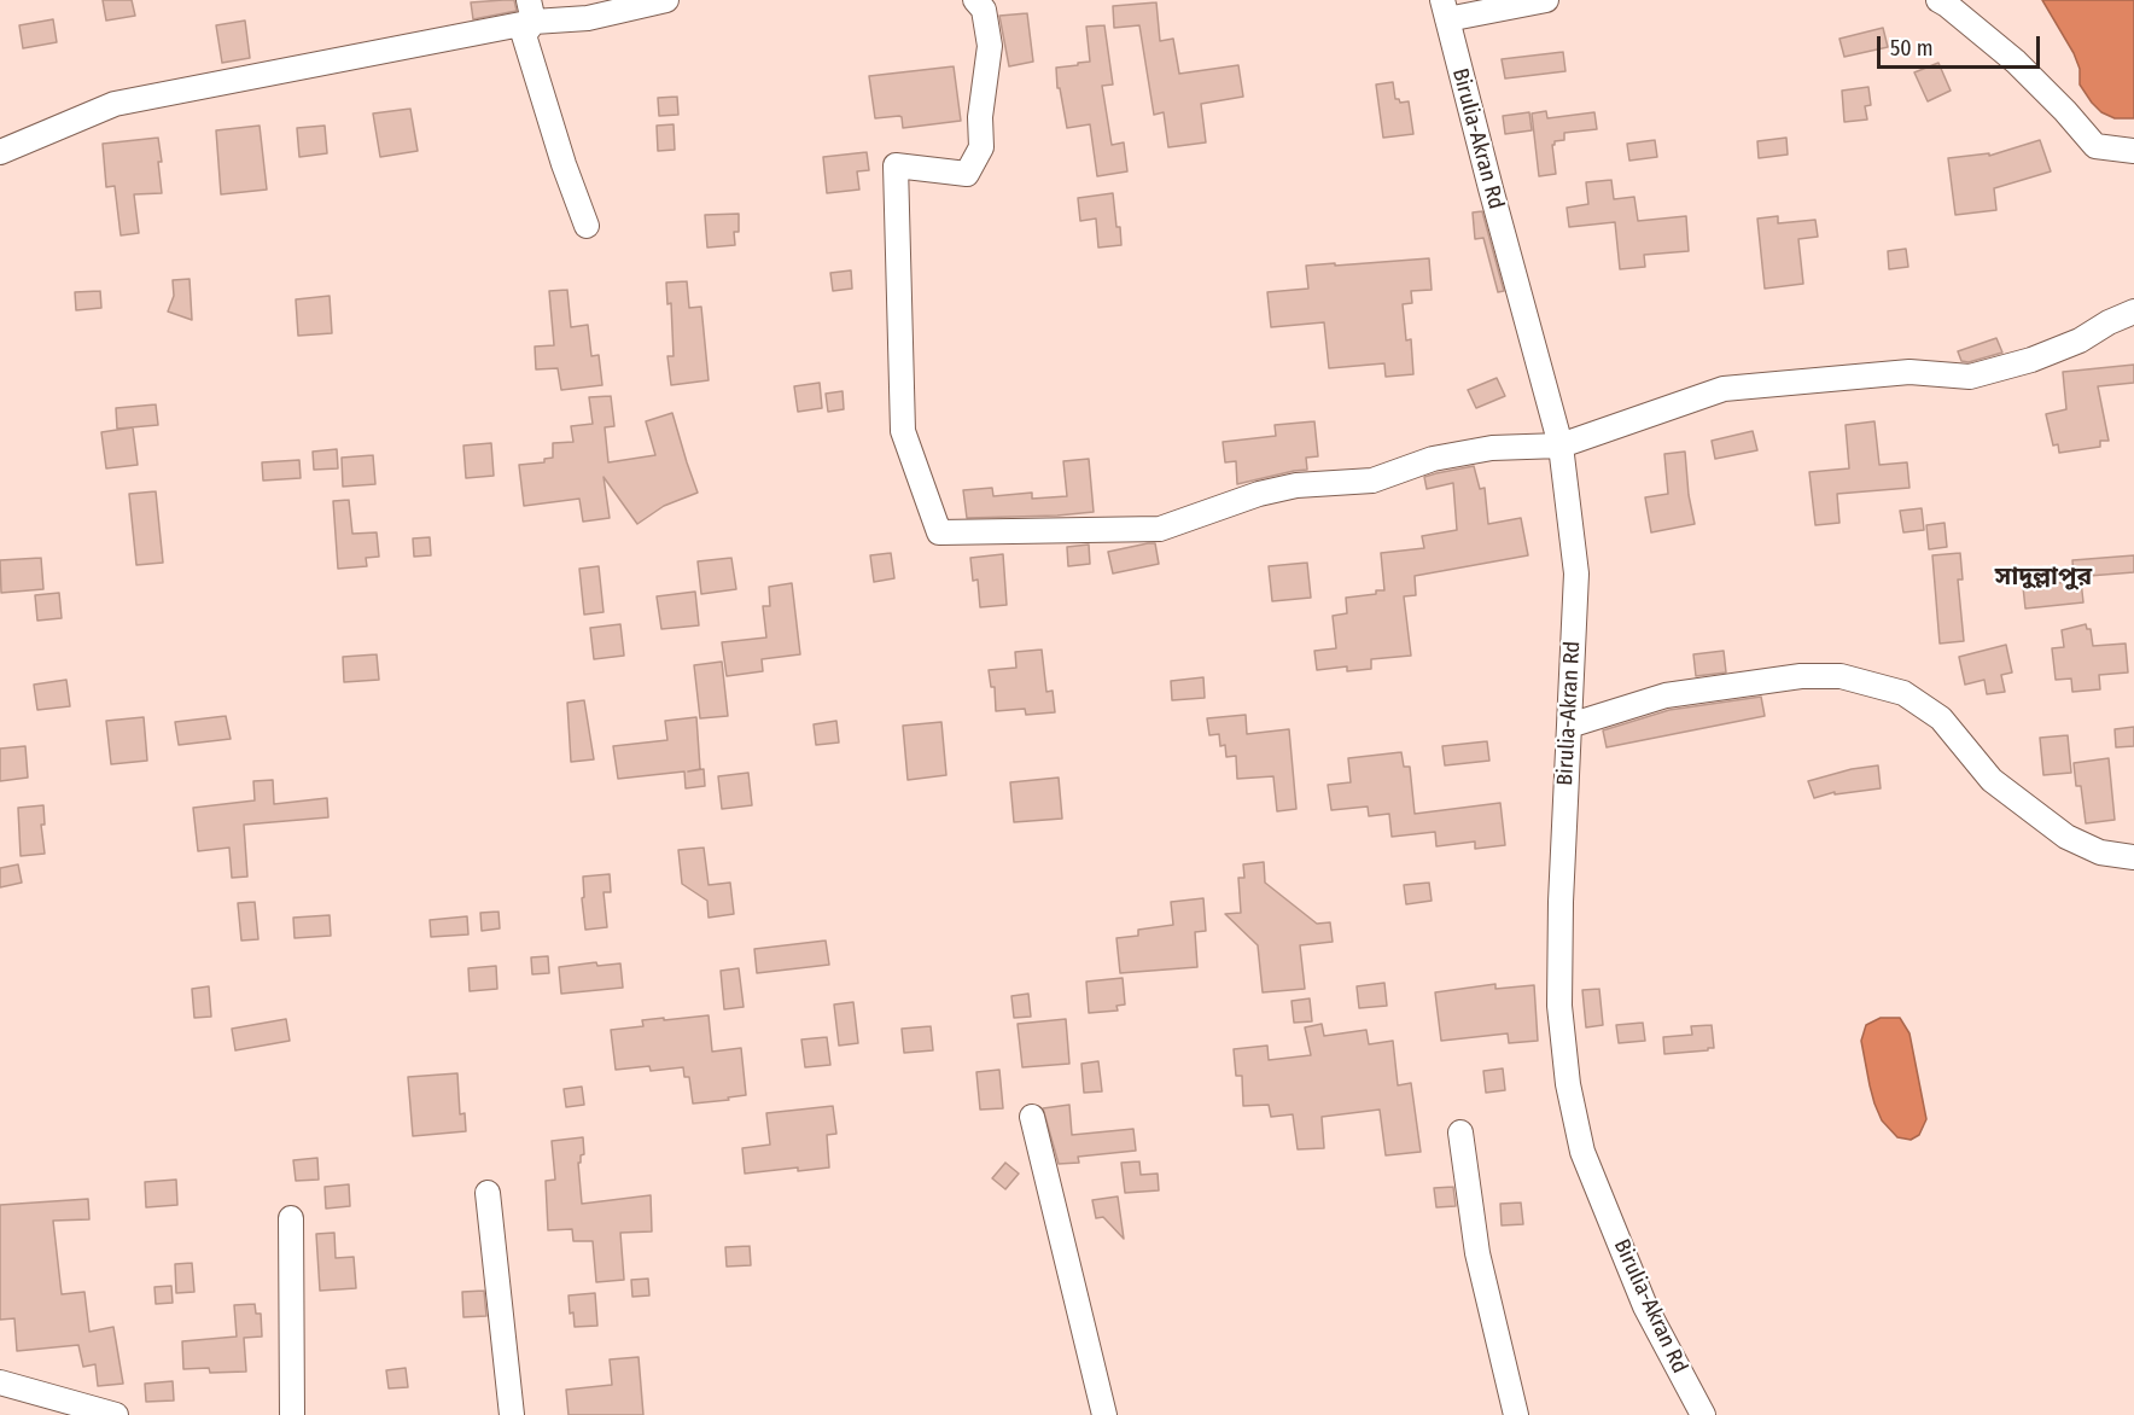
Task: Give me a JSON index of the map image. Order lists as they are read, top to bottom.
{
  "streets": {
    "street": ["Birulia-Akran Rd"]
  },
  "districts": ["সাদুল্লাপুর"],
  "scale_bar": "50 m"
}
